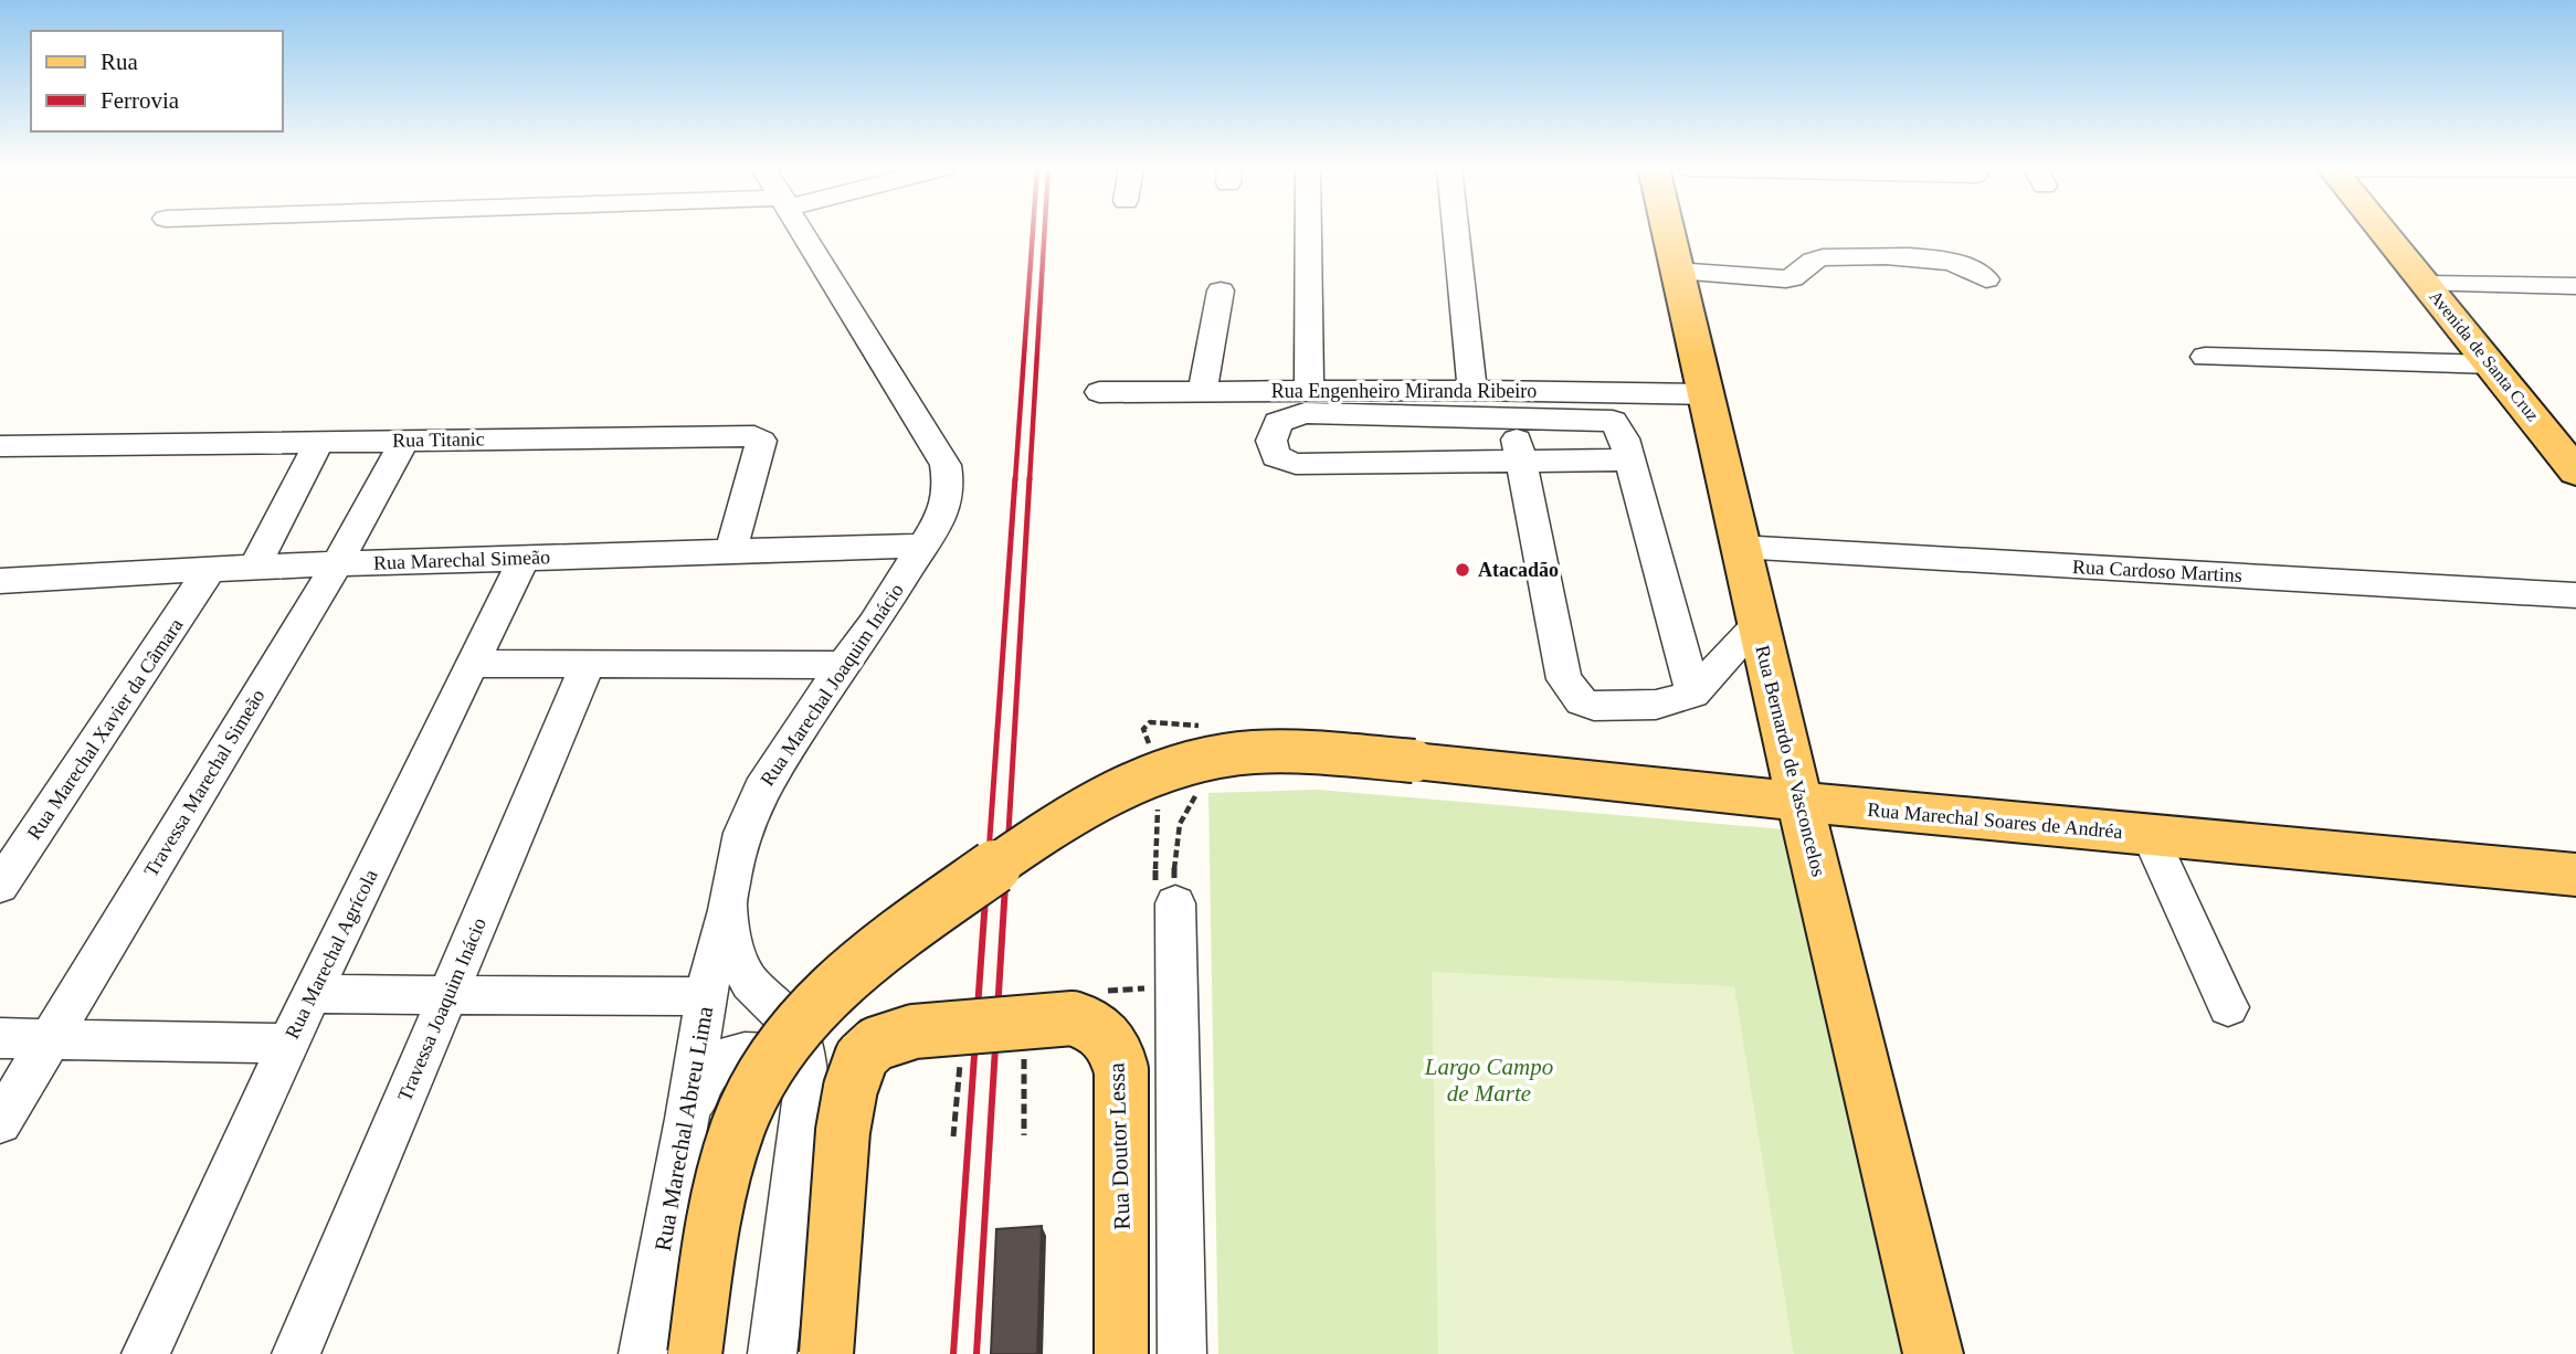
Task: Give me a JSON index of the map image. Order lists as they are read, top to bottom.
{
  "streets": {
    "main road": [
      "Avenida de Santa Cruz",
      "Rua Bernardo de Vasconcelos",
      "Rua Marechal Soares de Andréa",
      "Rua Doutor Lessa"
    ],
    "street": [
      "Rua Engenheiro Miranda Ribeiro",
      "Rua Titanic",
      "Rua Marechal Simeão",
      "Rua Cardoso Martins",
      "Rua Marechal Joaquim Inácio",
      "Rua Marechal Xavier da Câmara",
      "Travessa Marechal Simeão",
      "Rua Marechal Agrícola",
      "Travessa Joaquim Inácio",
      "Rua Marechal Abreu Lima"
    ]
  },
  "crossings": [
    ["Rua Engenheiro Miranda Ribeiro", "Rua Bernardo de Vasconcelos"],
    ["Rua Titanic", "Rua Marechal Simeão"],
    ["Rua Titanic", "Travessa Marechal Simeão"],
    ["Rua Marechal Simeão", "Rua Marechal Joaquim Inácio"],
    ["Rua Marechal Simeão", "Rua Marechal Xavier da Câmara"],
    ["Rua Marechal Simeão", "Travessa Marechal Simeão"],
    ["Rua Marechal Simeão", "Rua Marechal Agrícola"],
    ["Rua Cardoso Martins", "Rua Bernardo de Vasconcelos"],
    ["Rua Marechal Joaquim Inácio", "Rua Marechal Abreu Lima"],
    ["Rua Bernardo de Vasconcelos", "Rua Marechal Soares de Andréa"]
  ],
  "parks": ["Largo Campo de Marte"],
  "places": ["Atacadão"],
  "legend": ["Rua", "Ferrovia"]
}
